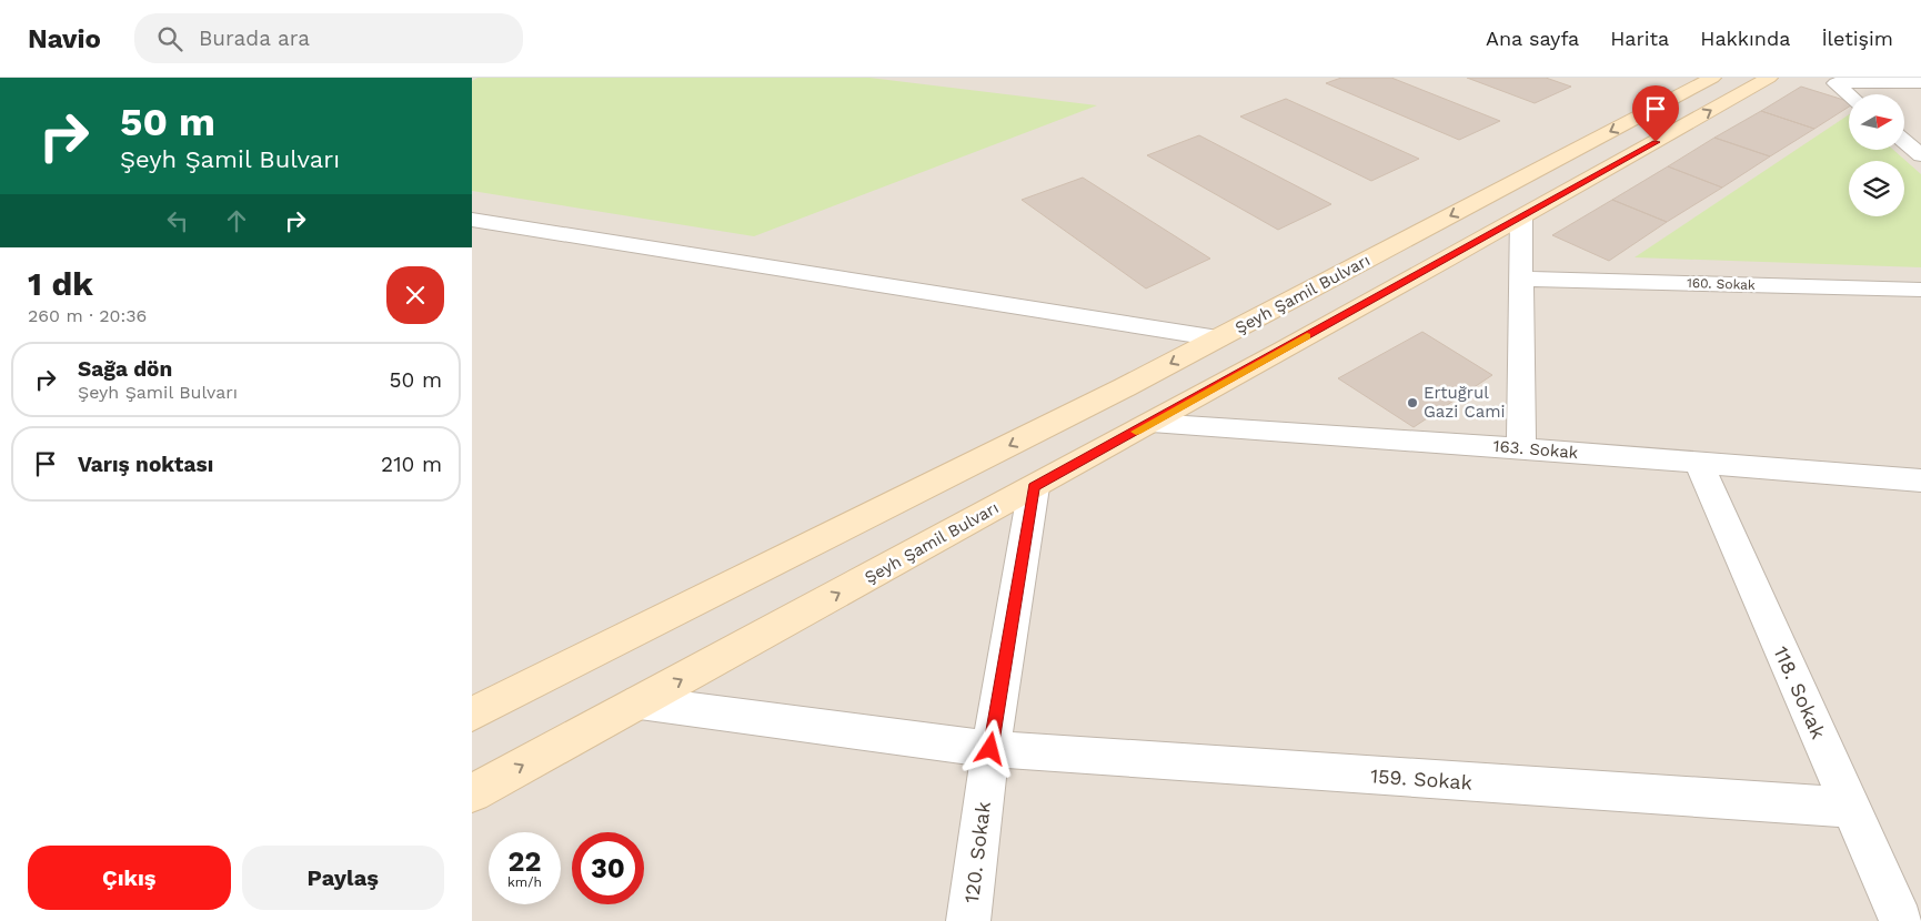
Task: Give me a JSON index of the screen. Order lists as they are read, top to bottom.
{
  "streets": {
    "main road": ["Şeyh Şamil Bulvarı"],
    "street": [
      "160. Sokak",
      "163. Sokak",
      "118. Sokak",
      "159. Sokak",
      "120. Sokak"
    ]
  },
  "crossings": [
    ["Şeyh Şamil Bulvarı", "163. Sokak"],
    ["Şeyh Şamil Bulvarı", "159. Sokak"],
    ["Şeyh Şamil Bulvarı", "120. Sokak"],
    ["163. Sokak", "118. Sokak"],
    ["118. Sokak", "159. Sokak"],
    ["159. Sokak", "120. Sokak"]
  ],
  "places": ["Ertuğrul Gazi Cami"],
  "north": "right",
  "page": {
    "header": "Navio",
    "search": "Burada ara",
    "nav": [
      "Ana sayfa",
      "Harita",
      "Hakkında",
      "İletişim"
    ],
    "turn": ["50 m", "Şeyh Şamil Bulvarı"],
    "heading": ["1 dk", "260 m · 20:36"],
    "list": [
      {
        "name": "Sağa dön",
        "note": "Şeyh Şamil Bulvarı",
        "value": "50 m"
      },
      {
        "name": "Varış noktası",
        "value": "210 m"
      }
    ],
    "speed": "22 km/h",
    "limit": "30",
    "buttons": ["Çıkış", "Paylaş"]
  }
}
